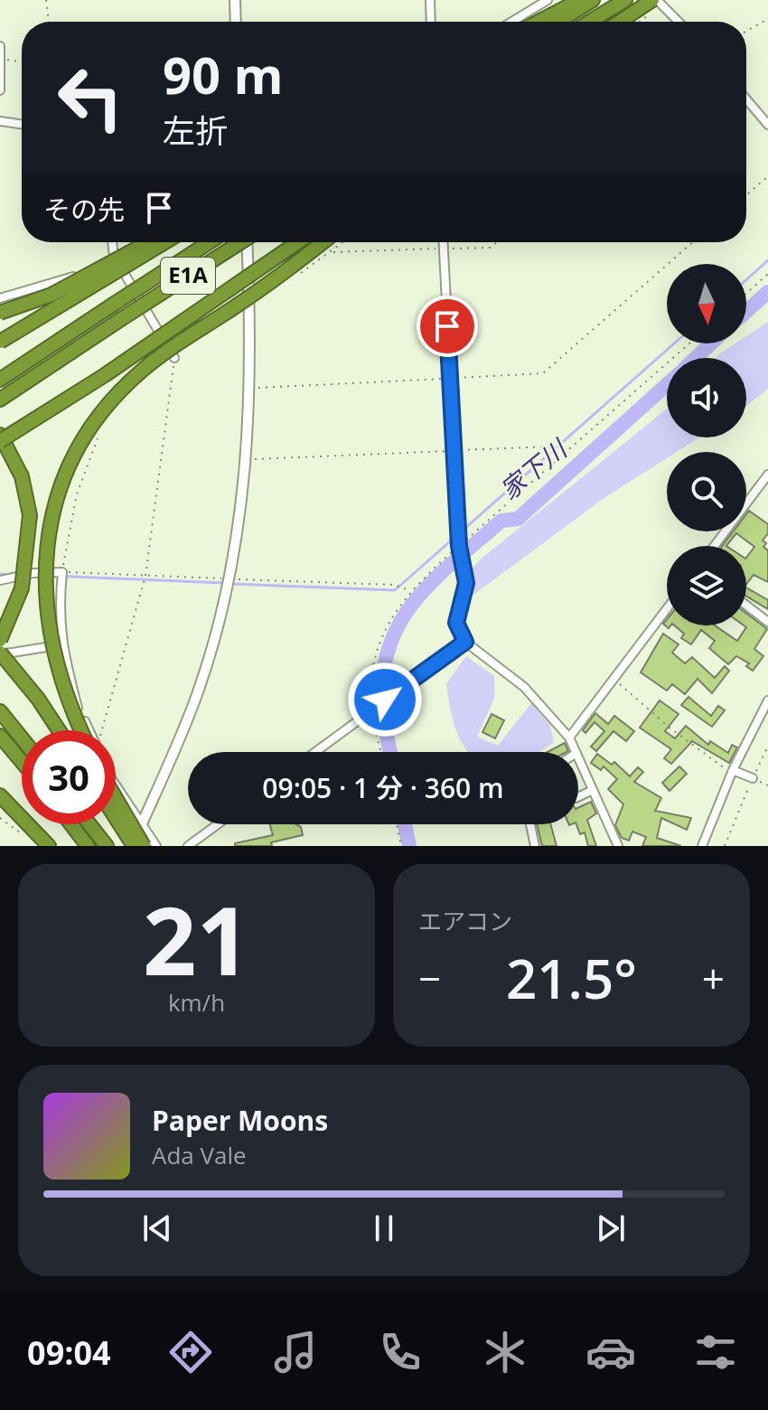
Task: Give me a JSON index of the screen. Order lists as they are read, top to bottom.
{
  "streets": {
    "highway": ["E1A"]
  },
  "water": ["家下川"],
  "north": "bottom",
  "page": {
    "turn": ["90 m", "左折"],
    "then": "その先",
    "limit": "30",
    "trip": "09:05 · 1 分 · 360 m",
    "tile": [
      ["21", "km/h"],
      "エアコン"
    ],
    "heat": ["−", "21.5°", "+"],
    "song": ["Paper Moons", "Ada Vale"],
    "tabs": "09:04"
  }
}
